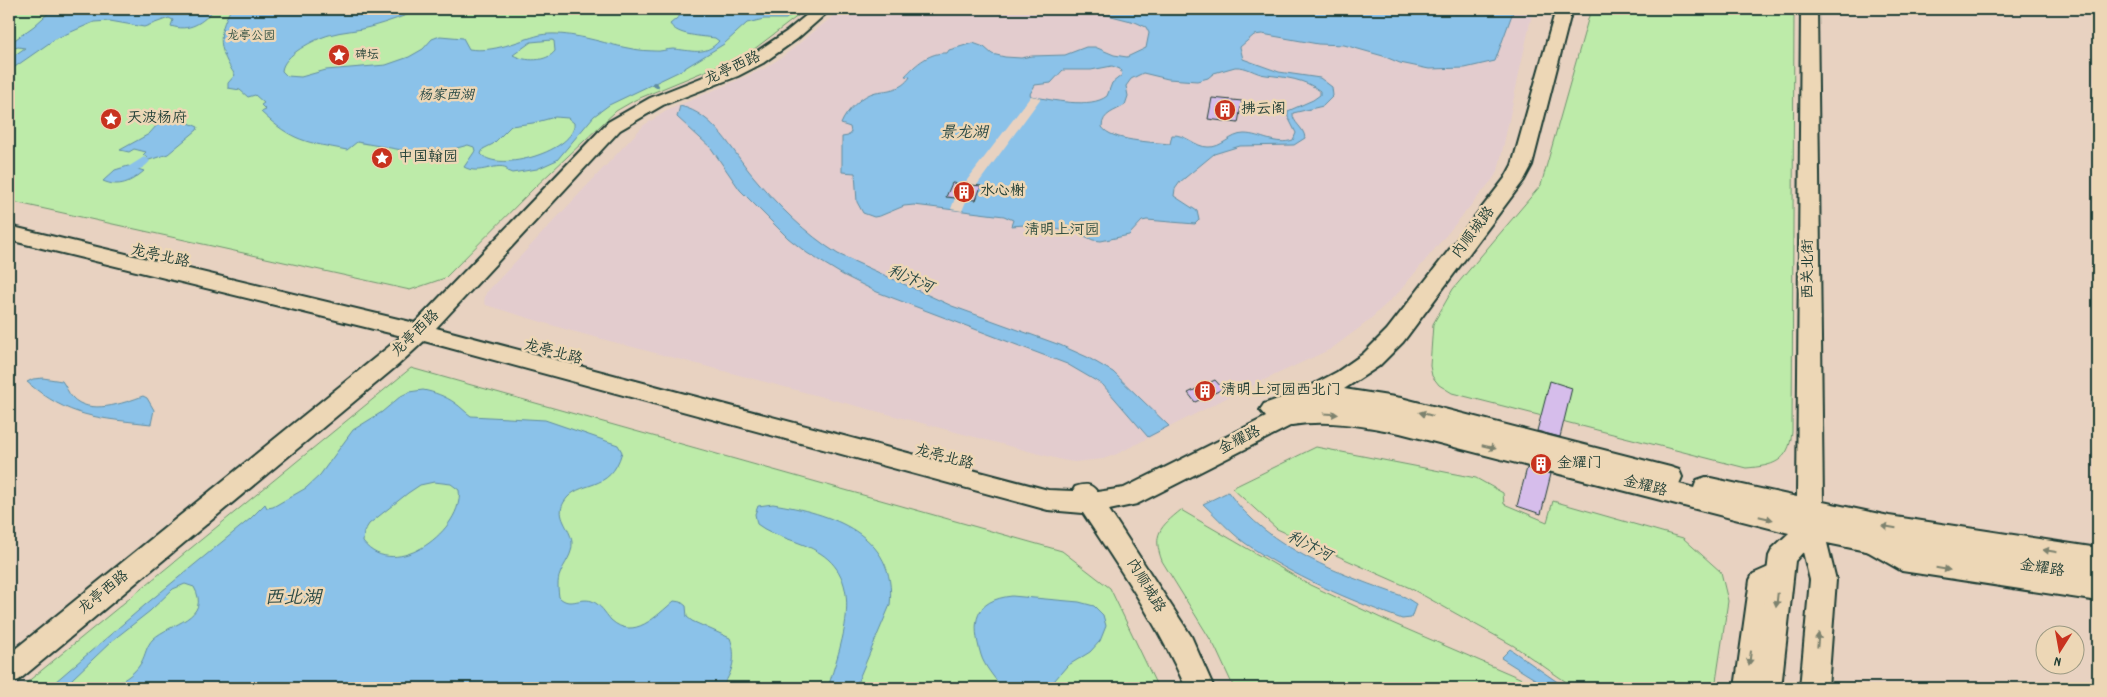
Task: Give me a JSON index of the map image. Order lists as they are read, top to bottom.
{
  "streets": {
    "main road": [
      "龙亭西路",
      "内顺城路",
      "龙亭北路",
      "西关北街",
      "金耀路"
    ]
  },
  "crossings": [
    ["龙亭西路", "龙亭北路"],
    ["内顺城路", "龙亭北路"],
    ["内顺城路", "金耀路"],
    ["龙亭北路", "金耀路"],
    ["西关北街", "金耀路"]
  ],
  "water": [
    "杨家西湖",
    "景龙湖",
    "利汴河",
    "西北湖"
  ],
  "parks": ["龙亭公园", "清明上河园"],
  "places": {
    "place": ["碑坛", "天波杨府", "中国翰园"],
    "building": [
      "拂云阁",
      "水心榭",
      "清明上河园西北门",
      "金耀门"
    ]
  },
  "north": "bottom"
}
